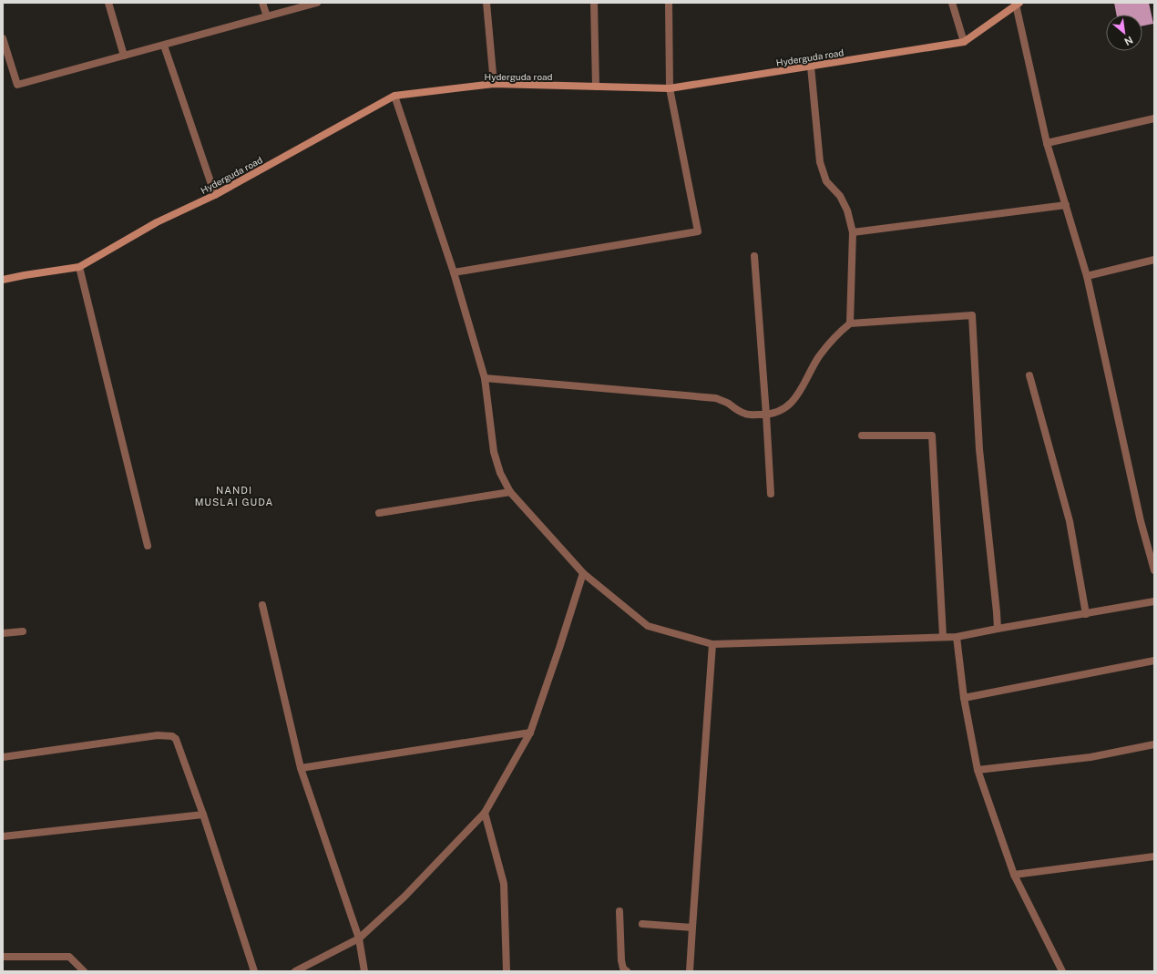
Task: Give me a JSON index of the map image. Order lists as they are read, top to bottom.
{
  "streets": {
    "street": ["Hyderguda road"]
  },
  "districts": ["NANDI MUSLAI GUDA"],
  "north": "bottom right"
}
